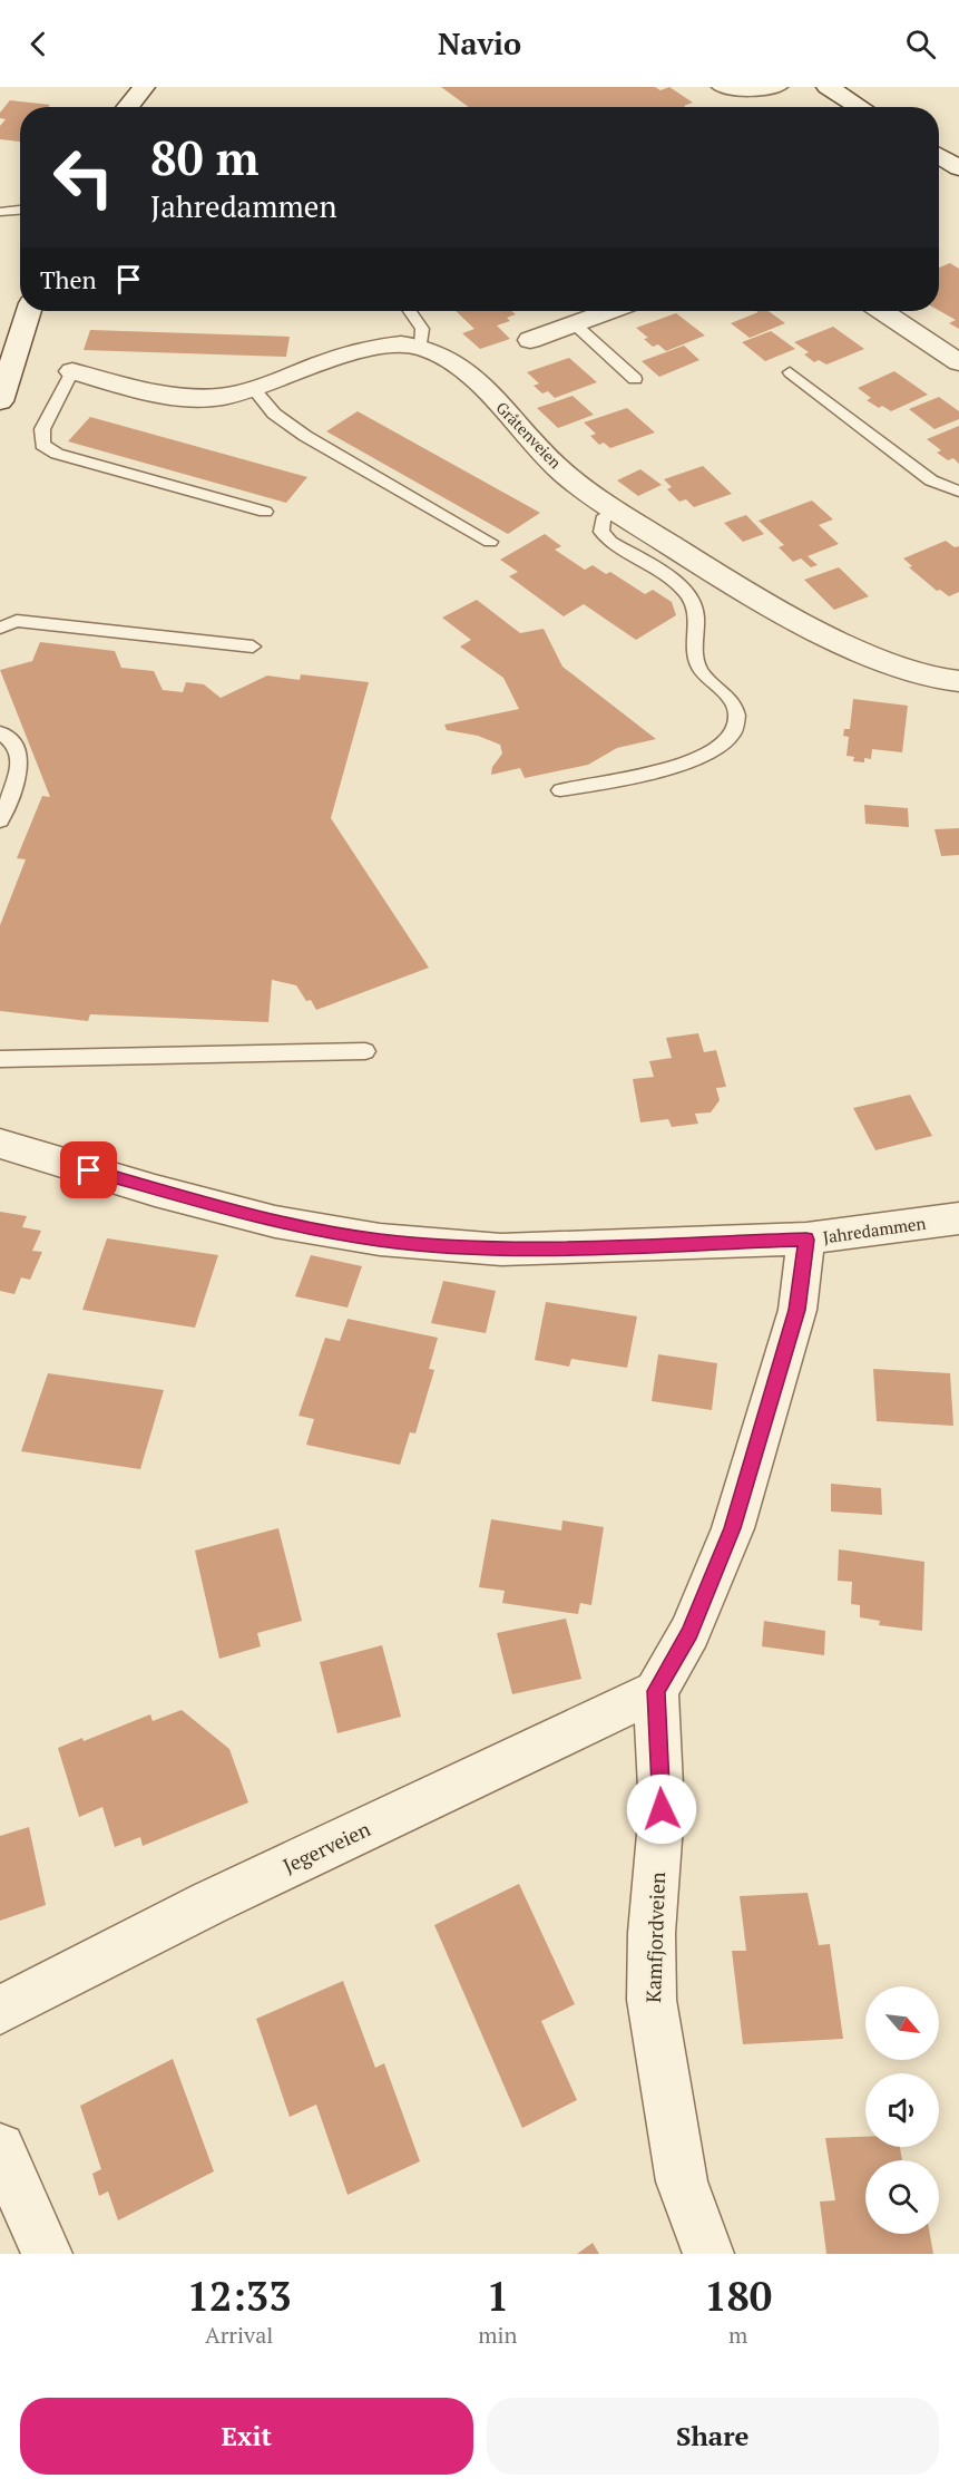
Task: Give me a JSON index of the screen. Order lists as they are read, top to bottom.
{
  "streets": {
    "street": [
      "Gråtenveien",
      "Jahredammen",
      "Jegerveien",
      "Kamfjordveien"
    ]
  },
  "crossings": [
    ["Jegerveien", "Kamfjordveien"]
  ],
  "north": "bottom right",
  "page": {
    "header": "Navio",
    "turn": ["80 m", "Jahredammen"],
    "then": "Then",
    "eta": [
      "12:33",
      "Arrival",
      "1",
      "min",
      "180",
      "m"
    ],
    "buttons": ["Exit", "Share"]
  }
}
